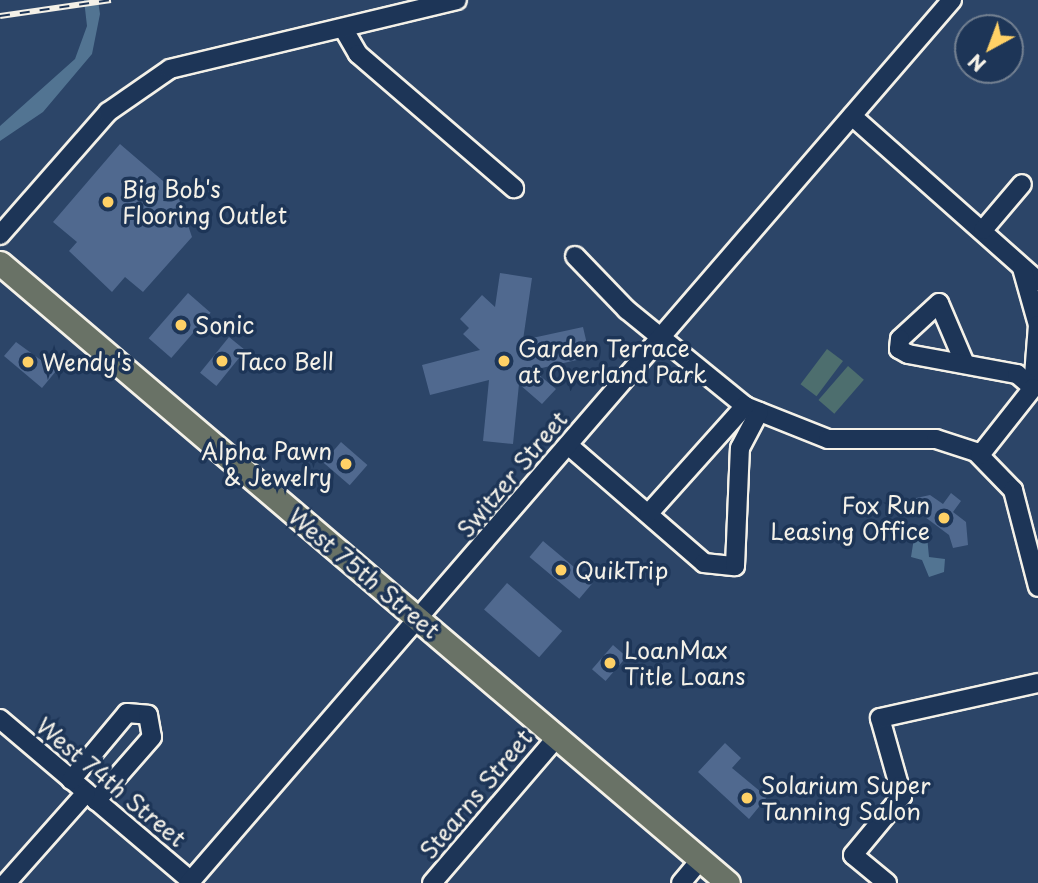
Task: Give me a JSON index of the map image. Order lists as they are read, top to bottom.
{
  "streets": {
    "main road": ["West 75th Street"],
    "street": ["Switzer Street", "West 74th Street", "Stearns Street"]
  },
  "crossings": [
    ["Switzer Street", "West 75th Street"],
    ["Switzer Street", "West 74th Street"],
    ["West 75th Street", "Stearns Street"]
  ],
  "places": [
    "Big Bob's Flooring Outlet",
    "Sonic",
    "Taco Bell",
    "Garden Terrace at Overland Park",
    "Wendy's",
    "Alpha Pawn & Jewelry",
    "Fox Run Leasing Office",
    "QuikTrip",
    "LoanMax Title Loans",
    "Solarium Super Tanning Salon"
  ],
  "north": "bottom left"
}
